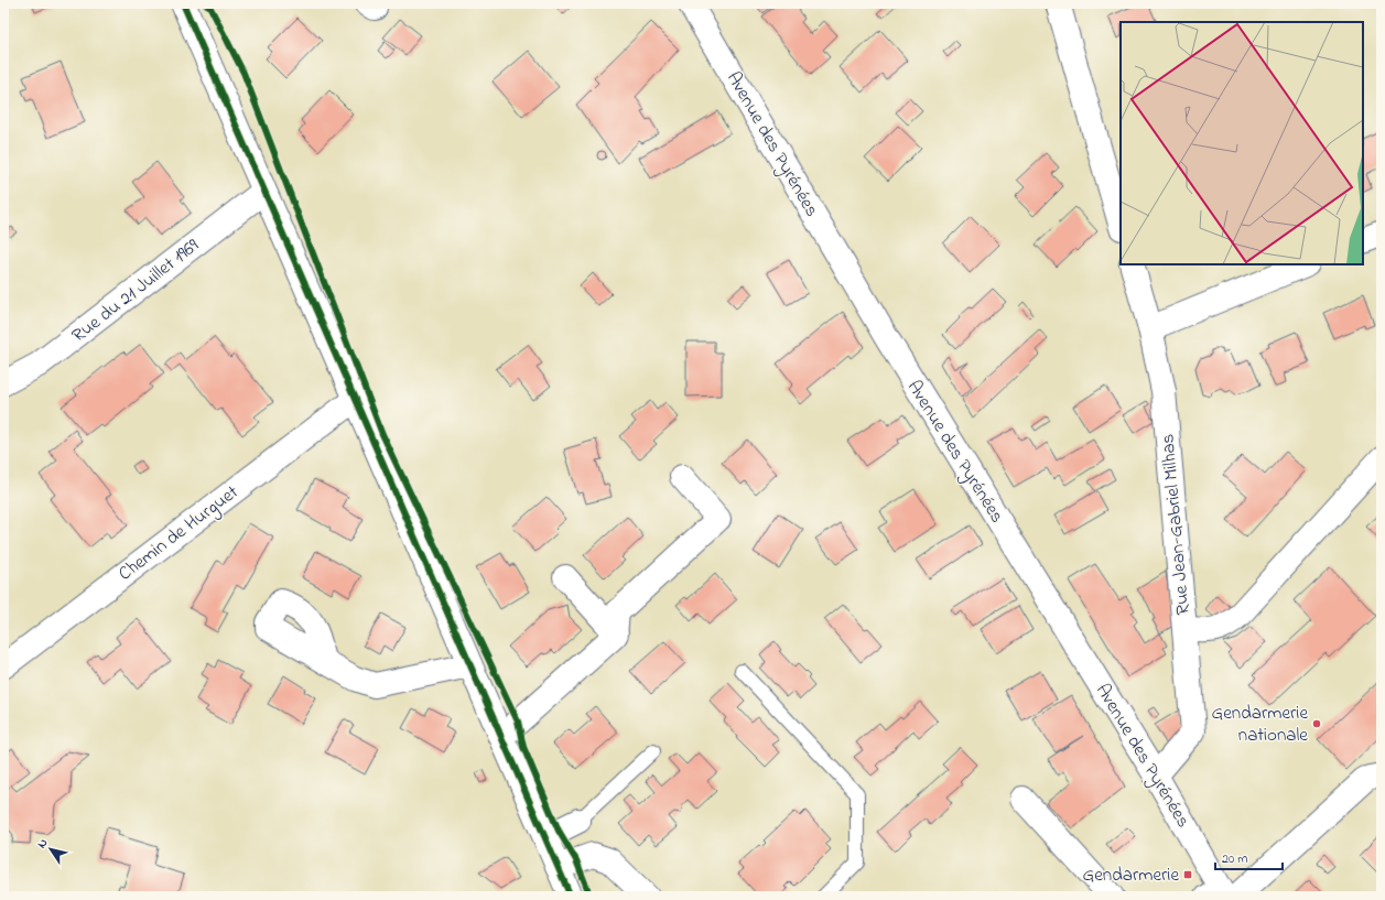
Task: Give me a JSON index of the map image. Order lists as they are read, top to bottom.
{
  "streets": {
    "street": [
      "Avenue des Pyrénées",
      "Rue du 21 Juillet 1969",
      "Rue Jean-Gabriel Milhas",
      "Chemin de Hurguet"
    ]
  },
  "crossings": [
    ["Avenue des Pyrénées", "Rue Jean-Gabriel Milhas"]
  ],
  "places": {
    "other": ["Gendarmerie nationale"],
    "transit": ["Gendarmerie"]
  },
  "scale_bar": "20 m",
  "north": "top left"
}
